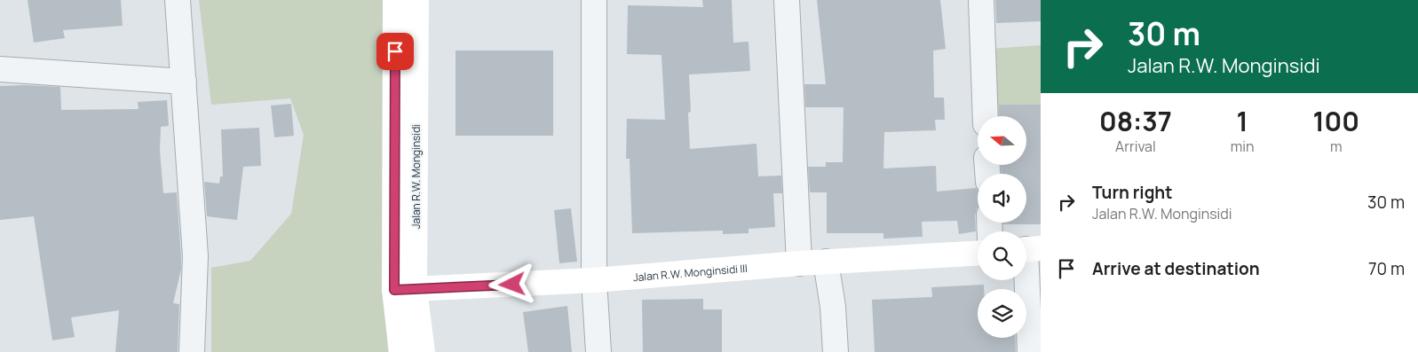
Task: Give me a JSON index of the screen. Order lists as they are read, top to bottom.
{
  "streets": {
    "main road": ["Jalan R.W. Monginsidi", "Jalan R.W. Monginsidi III"]
  },
  "crossings": [
    ["Jalan R.W. Monginsidi", "Jalan R.W. Monginsidi III"]
  ],
  "north": "left",
  "page": {
    "turn": ["30 m", "Jalan R.W. Monginsidi"],
    "eta": [
      "08:37",
      "Arrival",
      "1",
      "min",
      "100",
      "m"
    ],
    "list": [
      {
        "name": "Turn right",
        "note": "Jalan R.W. Monginsidi",
        "value": "30 m"
      },
      {
        "name": "Arrive at destination",
        "value": "70 m"
      }
    ]
  }
}
